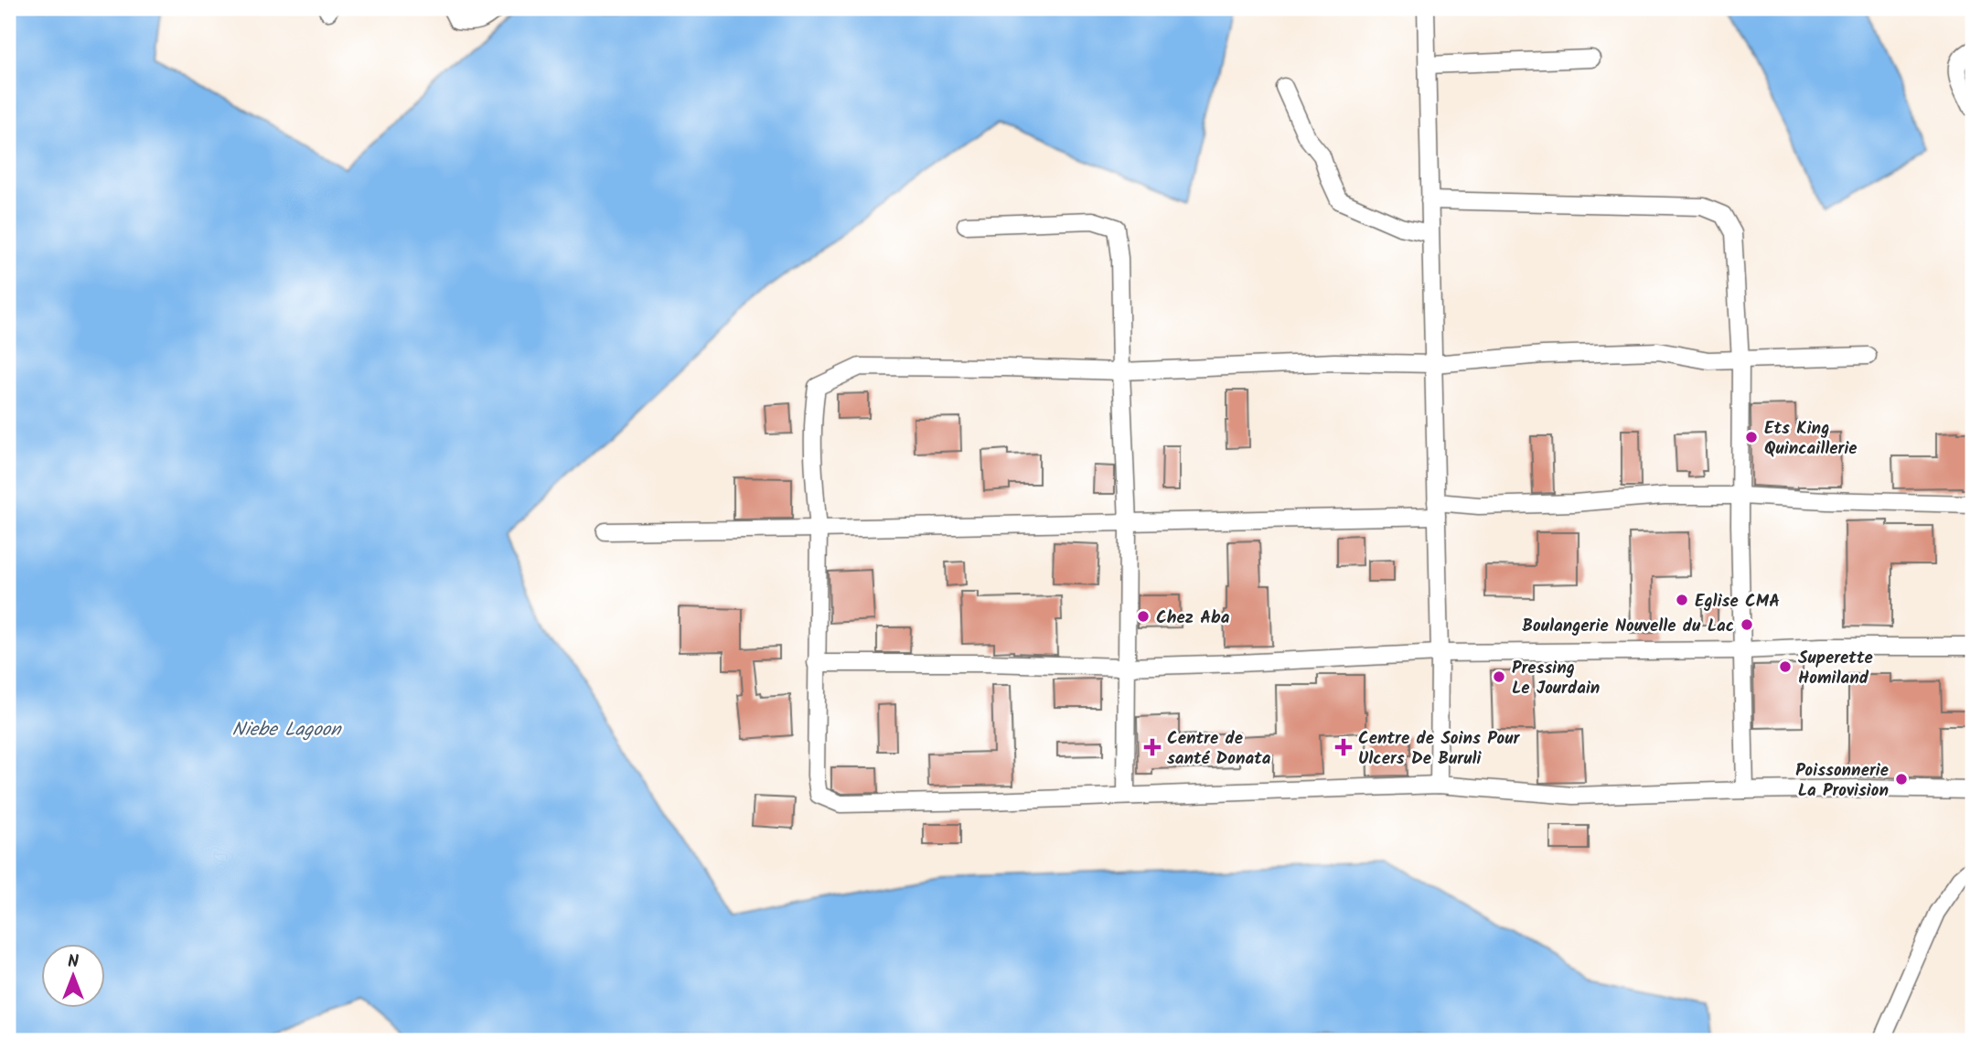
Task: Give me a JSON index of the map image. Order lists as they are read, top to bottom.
{
  "water": ["Niebe Lagoon"],
  "places": {
    "other": [
      "Ets King Quincaillerie",
      "Eglise CMA",
      "Chez Aba",
      "Boulangerie Nouvelle du Lac",
      "Superette Homiland",
      "Pressing Le Jourdain",
      "Poissonnerie La Provision"
    ],
    "health": ["Centre de santé Donata", "Centre de Soins Pour Ulcers De Buruli"]
  },
  "north": "top"
}
